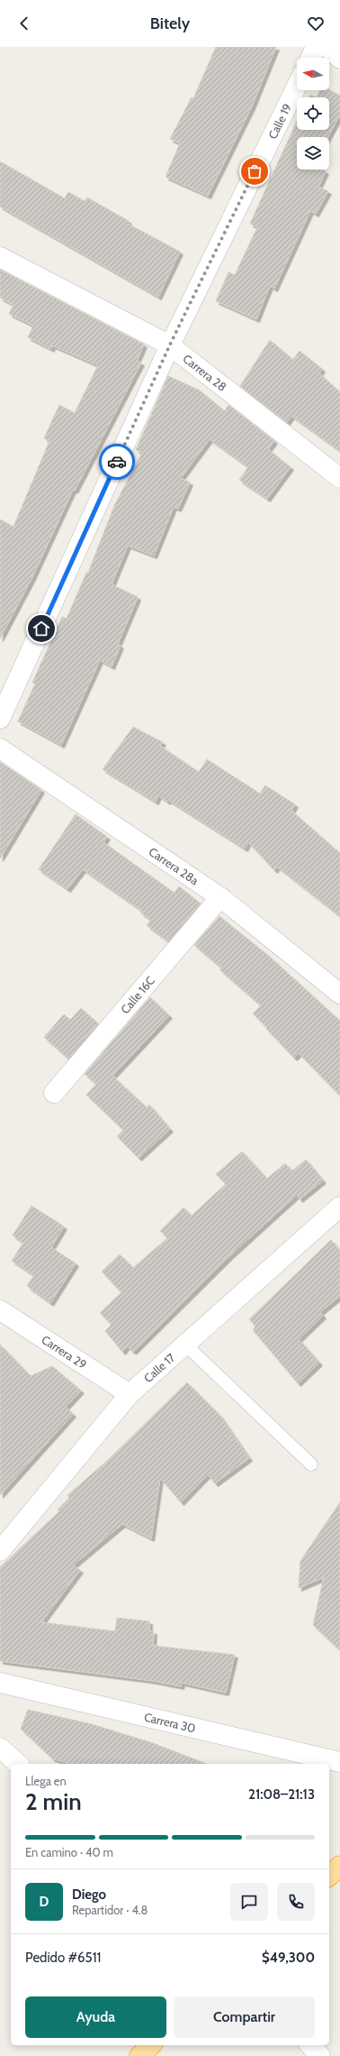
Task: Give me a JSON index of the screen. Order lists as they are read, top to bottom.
{
  "streets": {
    "street": [
      "Calle 19",
      "Carrera 28",
      "Carrera 28a",
      "Calle 16C",
      "Carrera 29",
      "Calle 17",
      "Carrera 30"
    ]
  },
  "crossings": [
    ["Calle 19", "Carrera 28"],
    ["Carrera 28a", "Calle 16C"],
    ["Carrera 29", "Calle 17"]
  ],
  "north": "left",
  "page": {
    "header": "Bitely",
    "heading": ["2 min", "Llega en", "21:08–21:13"],
    "panel": [
      "Diego",
      "Repartidor · 4.8",
      "Pedido #6511",
      "$49,300"
    ],
    "bar": "En camino · 40 m",
    "round": "D",
    "buttons": ["Ayuda", "Compartir"]
  }
}
